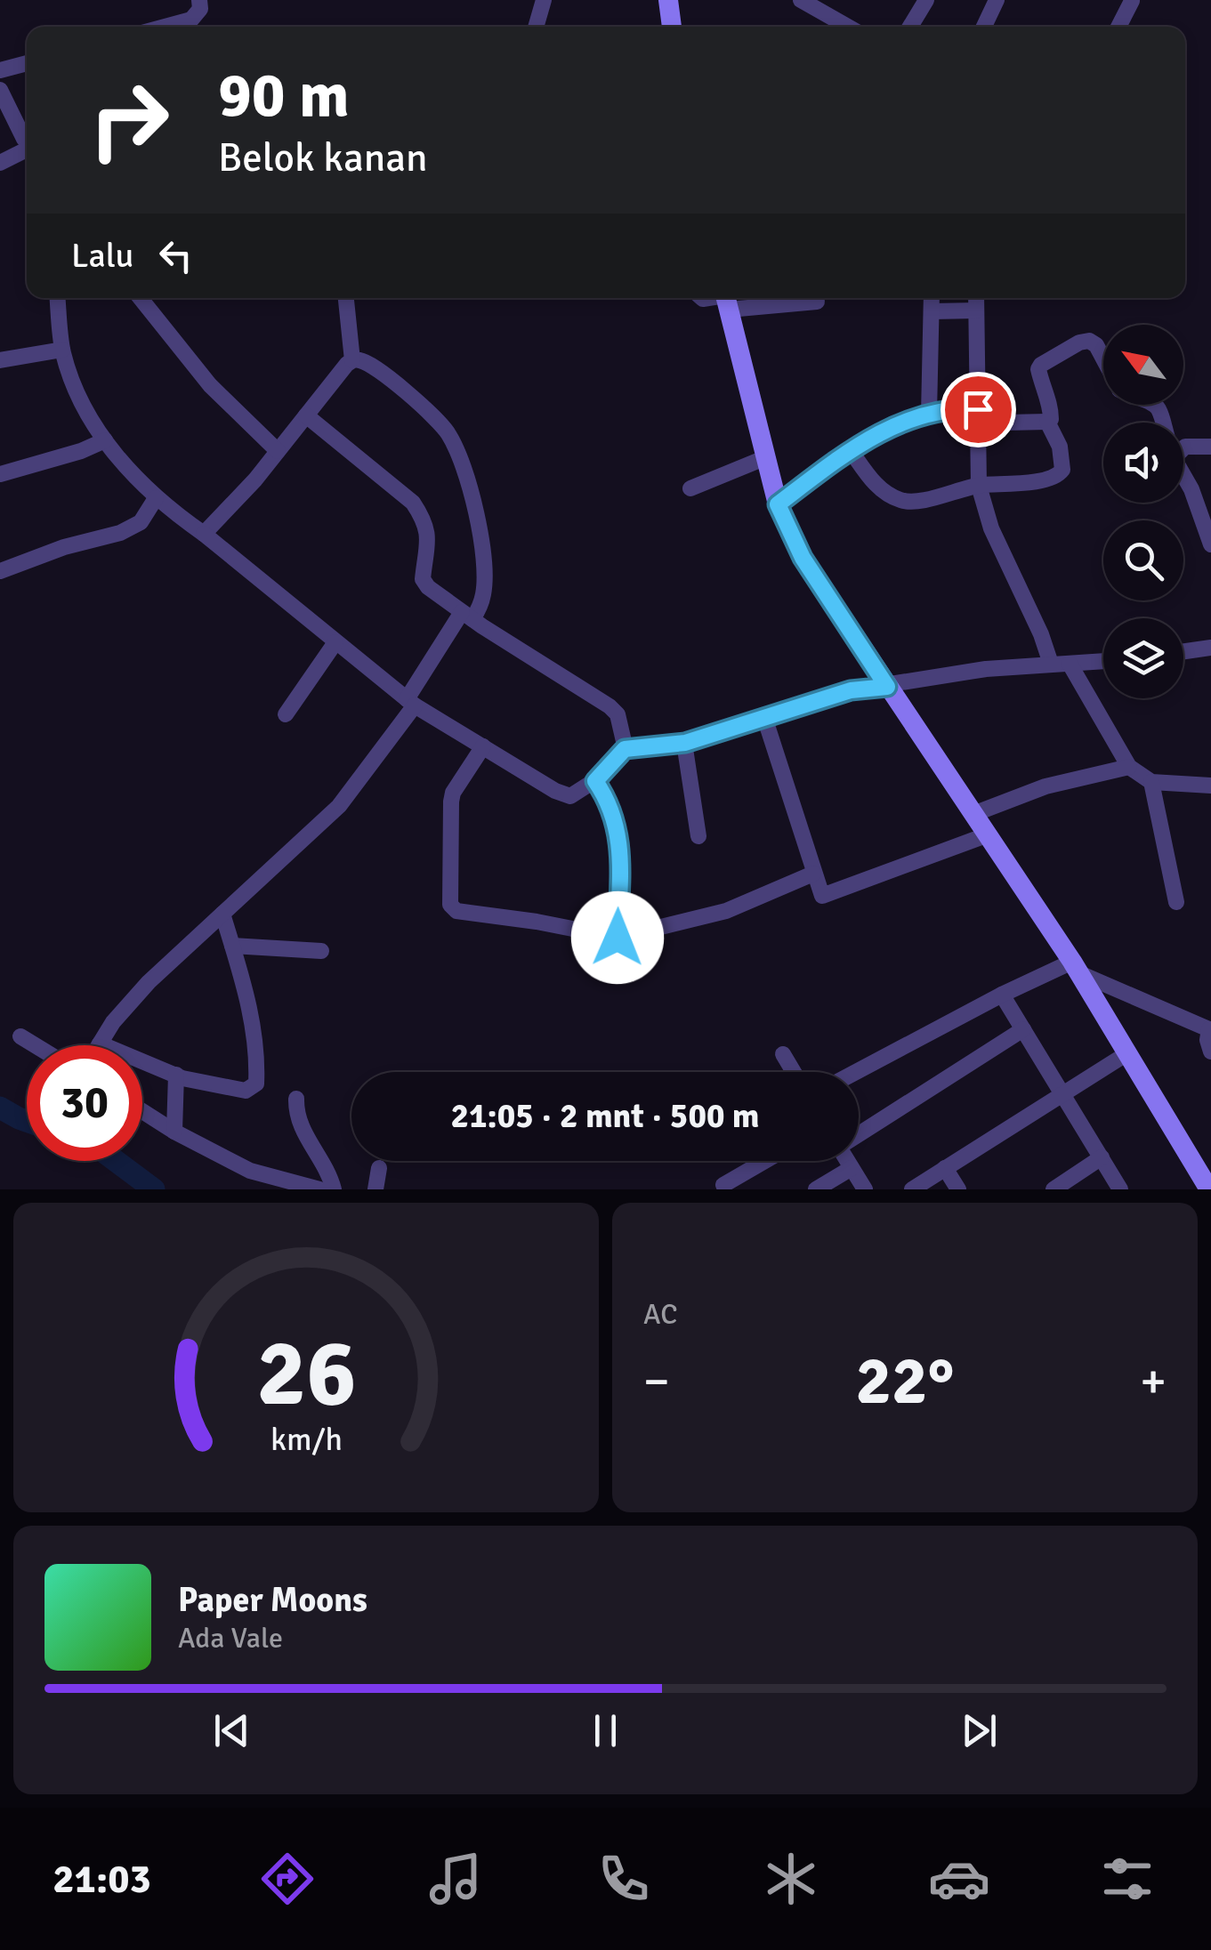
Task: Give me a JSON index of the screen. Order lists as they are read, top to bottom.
{
  "north": "top left",
  "page": {
    "turn": ["90 m", "Belok kanan"],
    "then": "Lalu",
    "limit": "30",
    "trip": "21:05 · 2 mnt · 500 m",
    "tile": "AC",
    "heat": ["−", "22°", "+"],
    "song": ["Paper Moons", "Ada Vale"],
    "tabs": "21:03",
    "gauge": ["26", "km/h"]
  }
}
